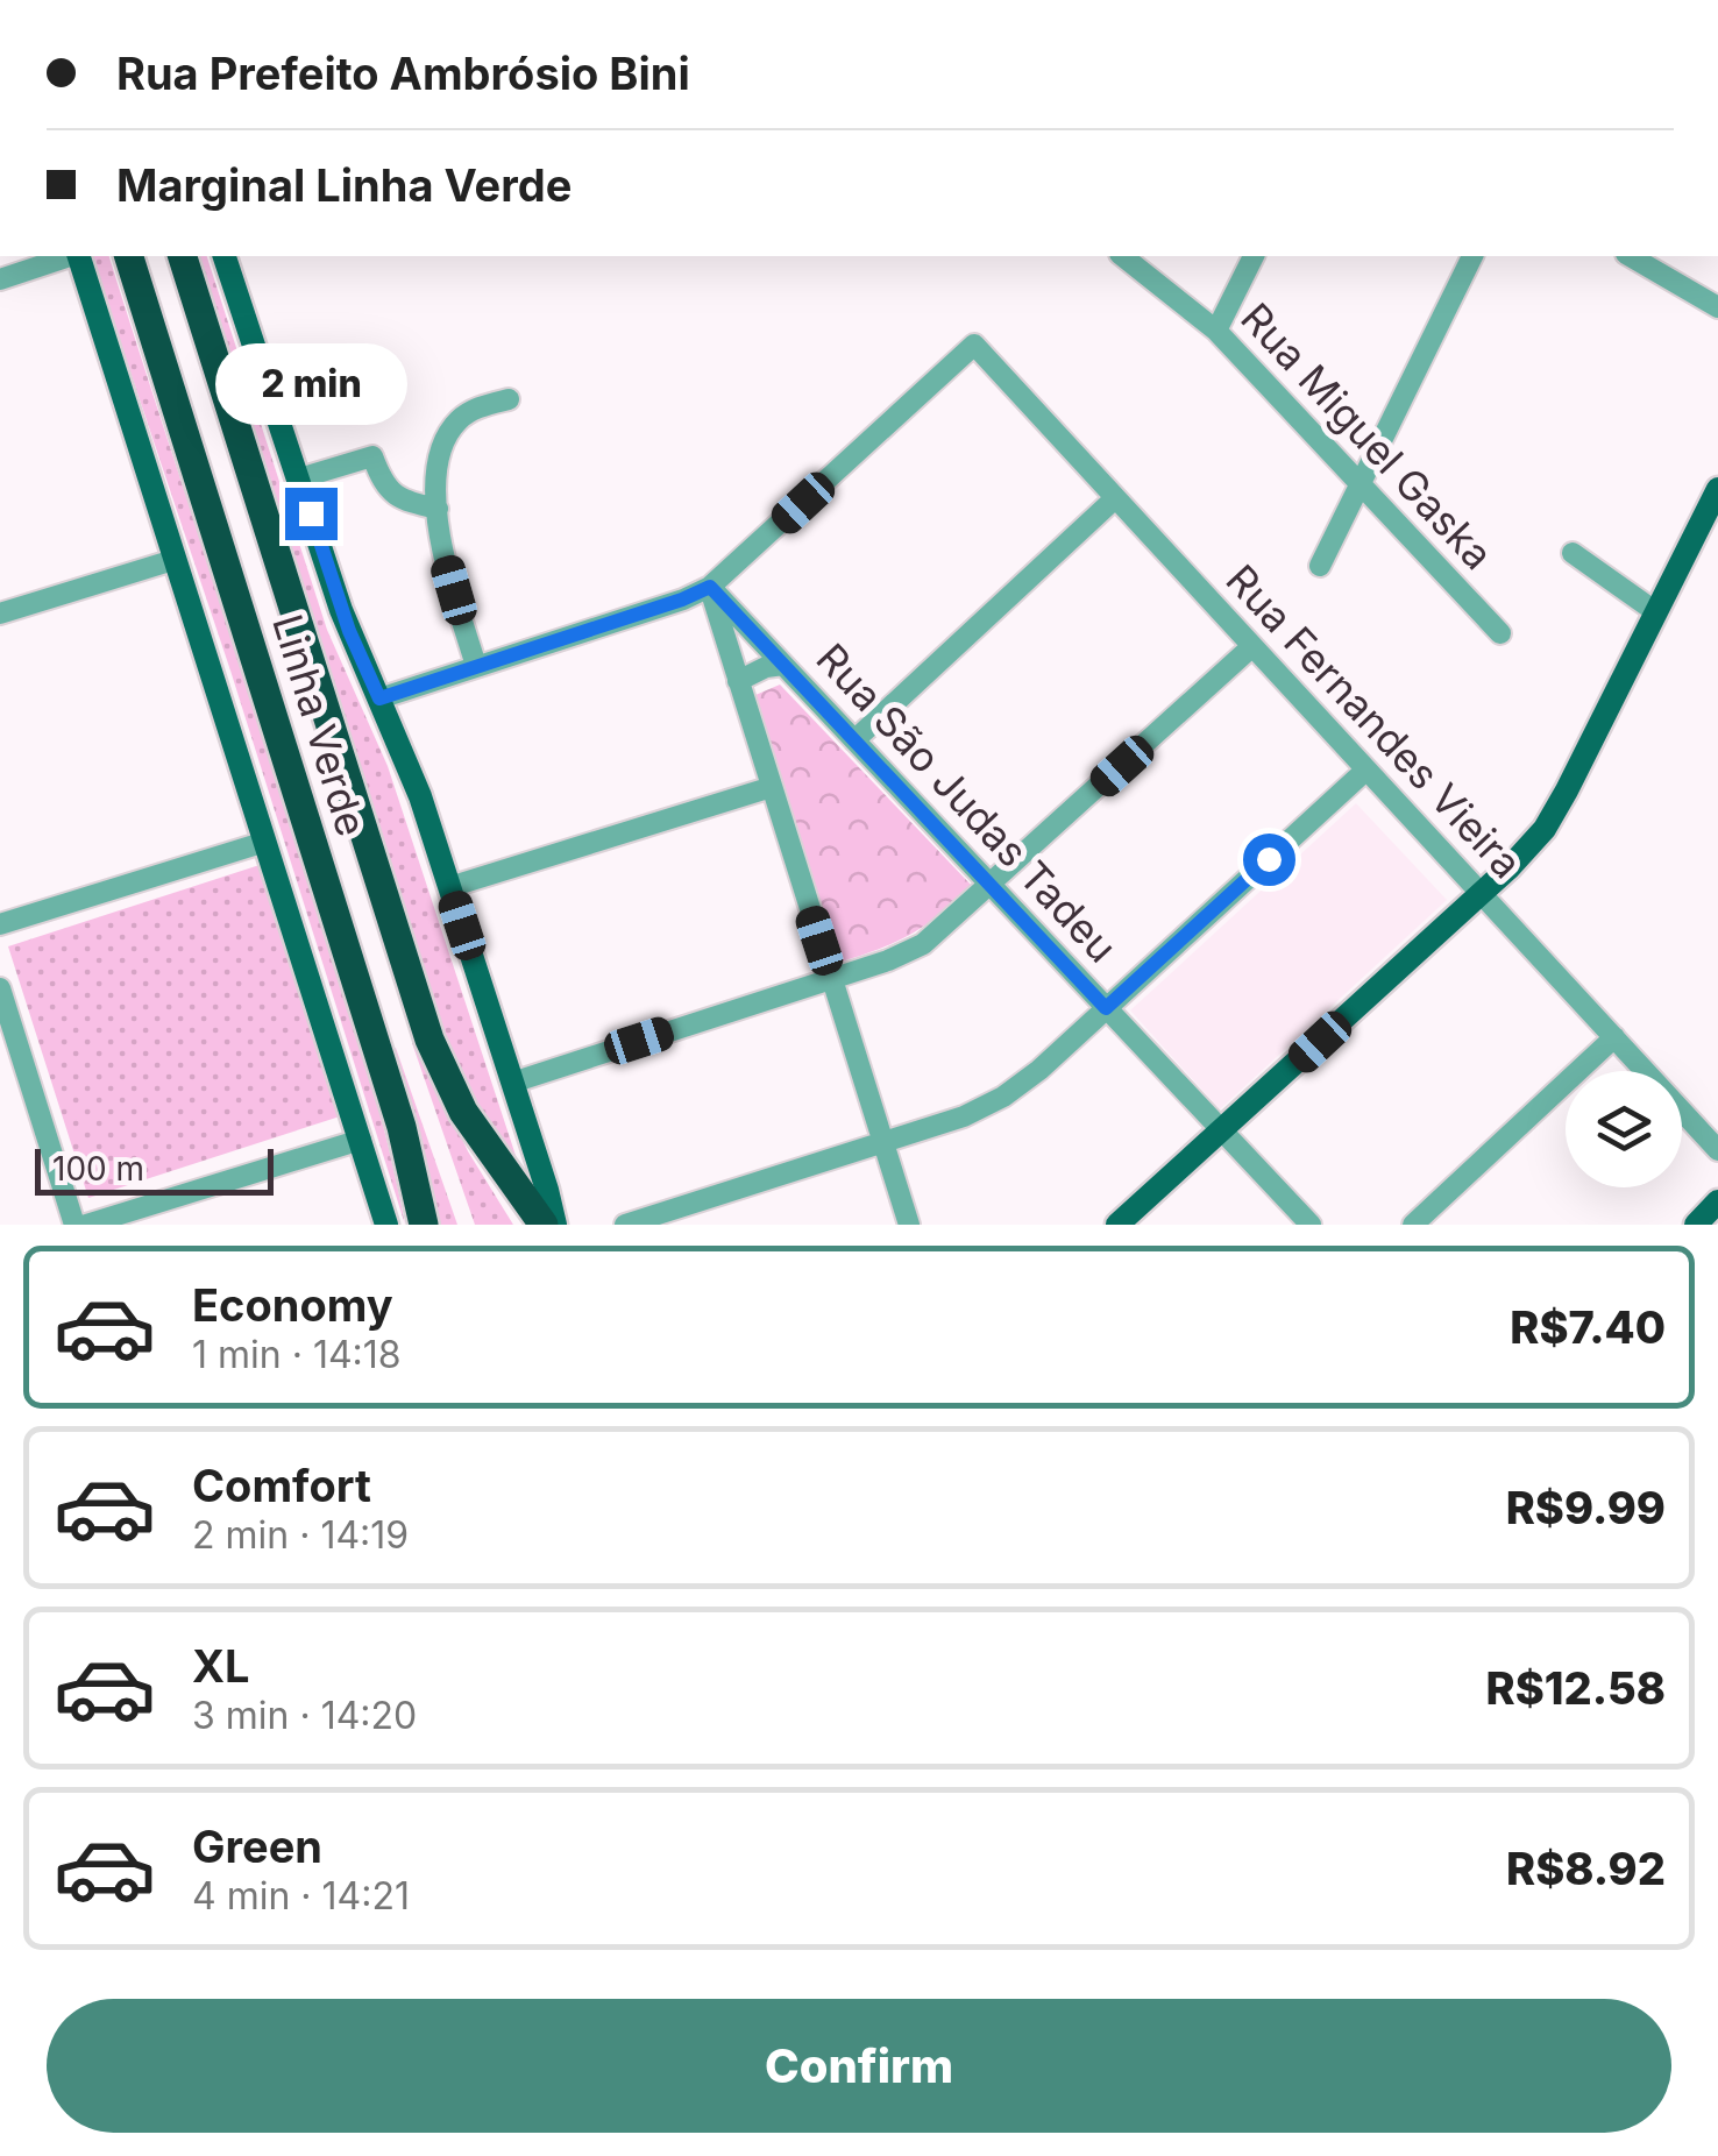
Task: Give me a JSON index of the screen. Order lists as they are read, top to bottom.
{
  "streets": {
    "highway": ["Linha Verde"],
    "street": ["Rua Miguel Gaska", "Rua Fernandes Vieira", "Rua São Judas Tadeu"]
  },
  "crossings": [
    ["Rua Fernandes Vieira", "Rua São Judas Tadeu"]
  ],
  "scale_bar": "100 m",
  "page": {
    "banner": ["Rua Prefeito Ambrósio Bini", "Marginal Linha Verde"],
    "bubble": "2 min",
    "scale": "100 m",
    "list": [
      {
        "name": "Economy",
        "note": "1 min · 14:18",
        "value": "R$7.40"
      },
      {
        "name": "Comfort",
        "note": "2 min · 14:19",
        "value": "R$9.99"
      },
      {
        "name": "XL",
        "note": "3 min · 14:20",
        "value": "R$12.58"
      },
      {
        "name": "Green",
        "note": "4 min · 14:21",
        "value": "R$8.92"
      }
    ],
    "buttons": "Confirm"
  }
}
